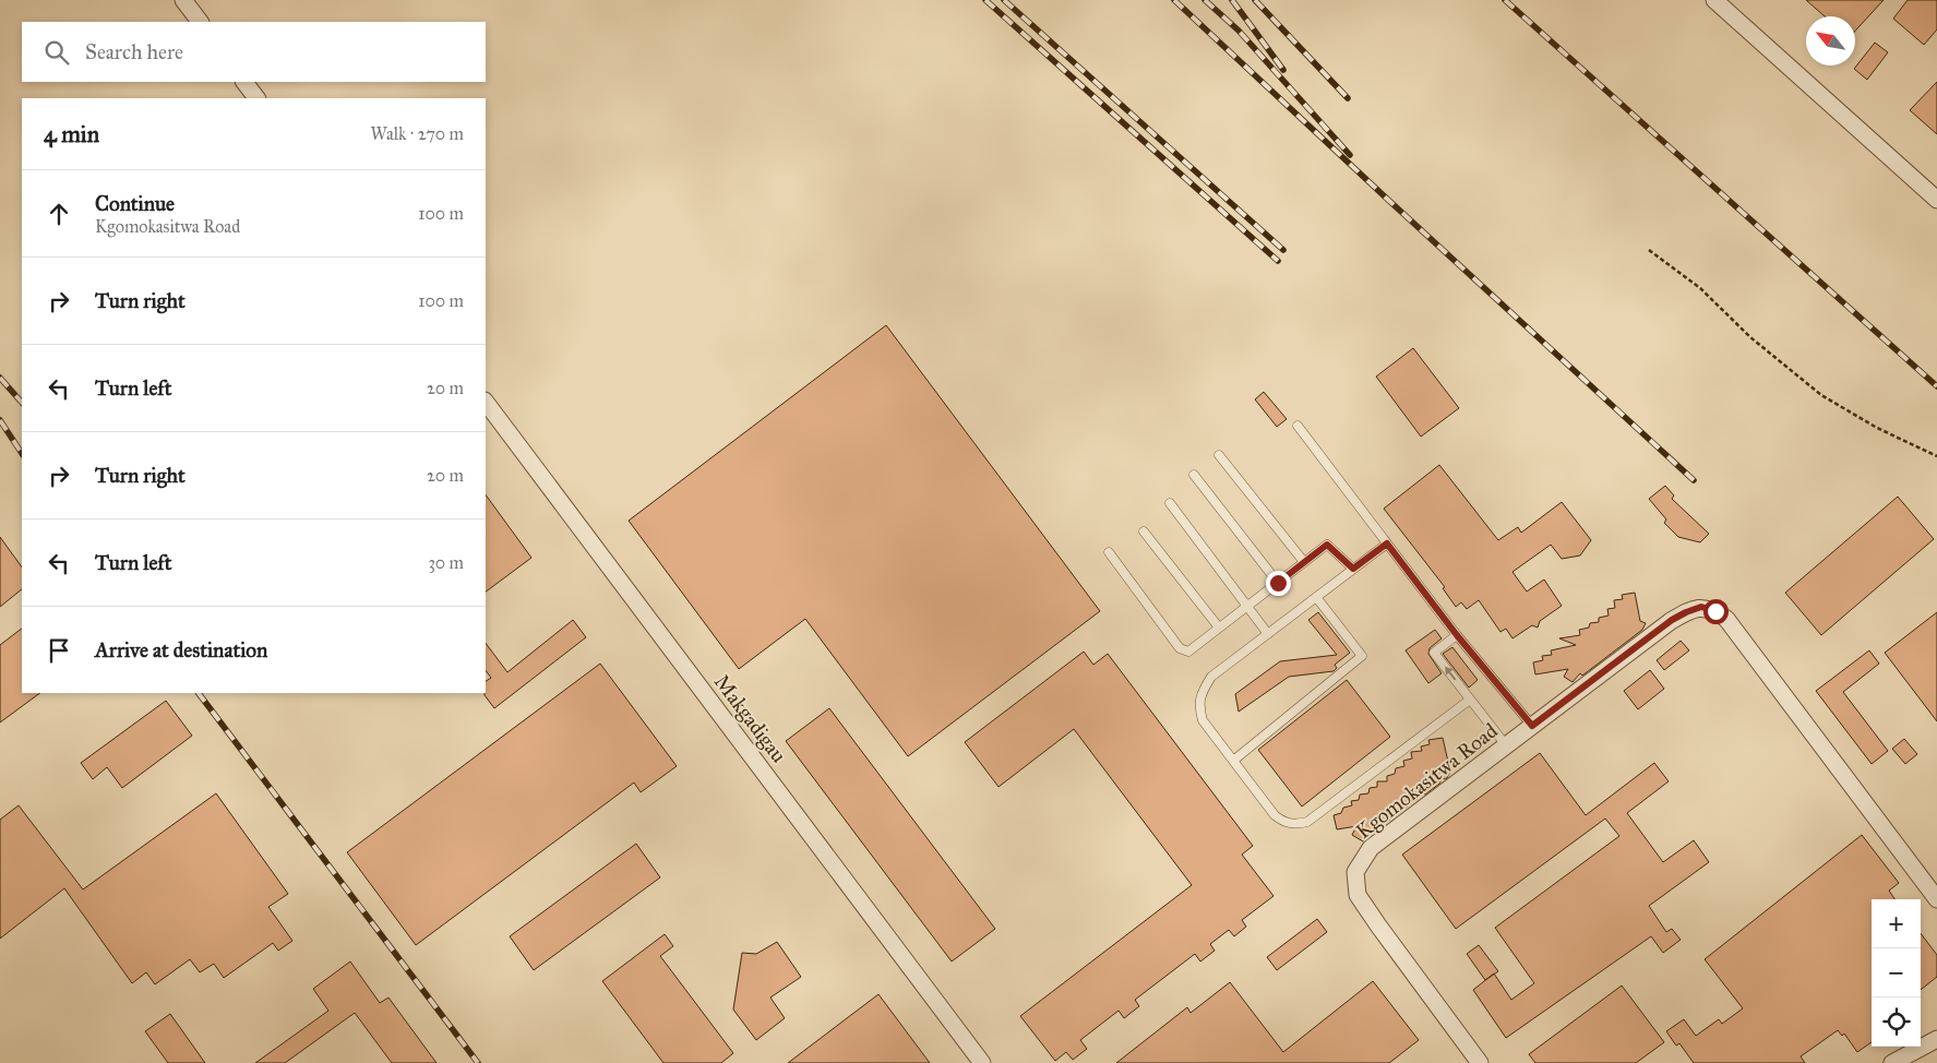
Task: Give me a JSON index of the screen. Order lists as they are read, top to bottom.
{
  "streets": {
    "street": ["Makgadigau", "Kgomokasitwa Road"]
  },
  "north": "top left",
  "page": {
    "search": "Search here",
    "heading": ["4 min", "Walk · 270 m"],
    "list": [
      ["Continue", "Kgomokasitwa Road", "100 m"],
      ["Turn right", "100 m"],
      ["Turn left", "20 m"],
      ["Turn right", "20 m"],
      ["Turn left", "30 m"],
      "Arrive at destination"
    ],
    "map_buttons": ["+", "−"]
  }
}
